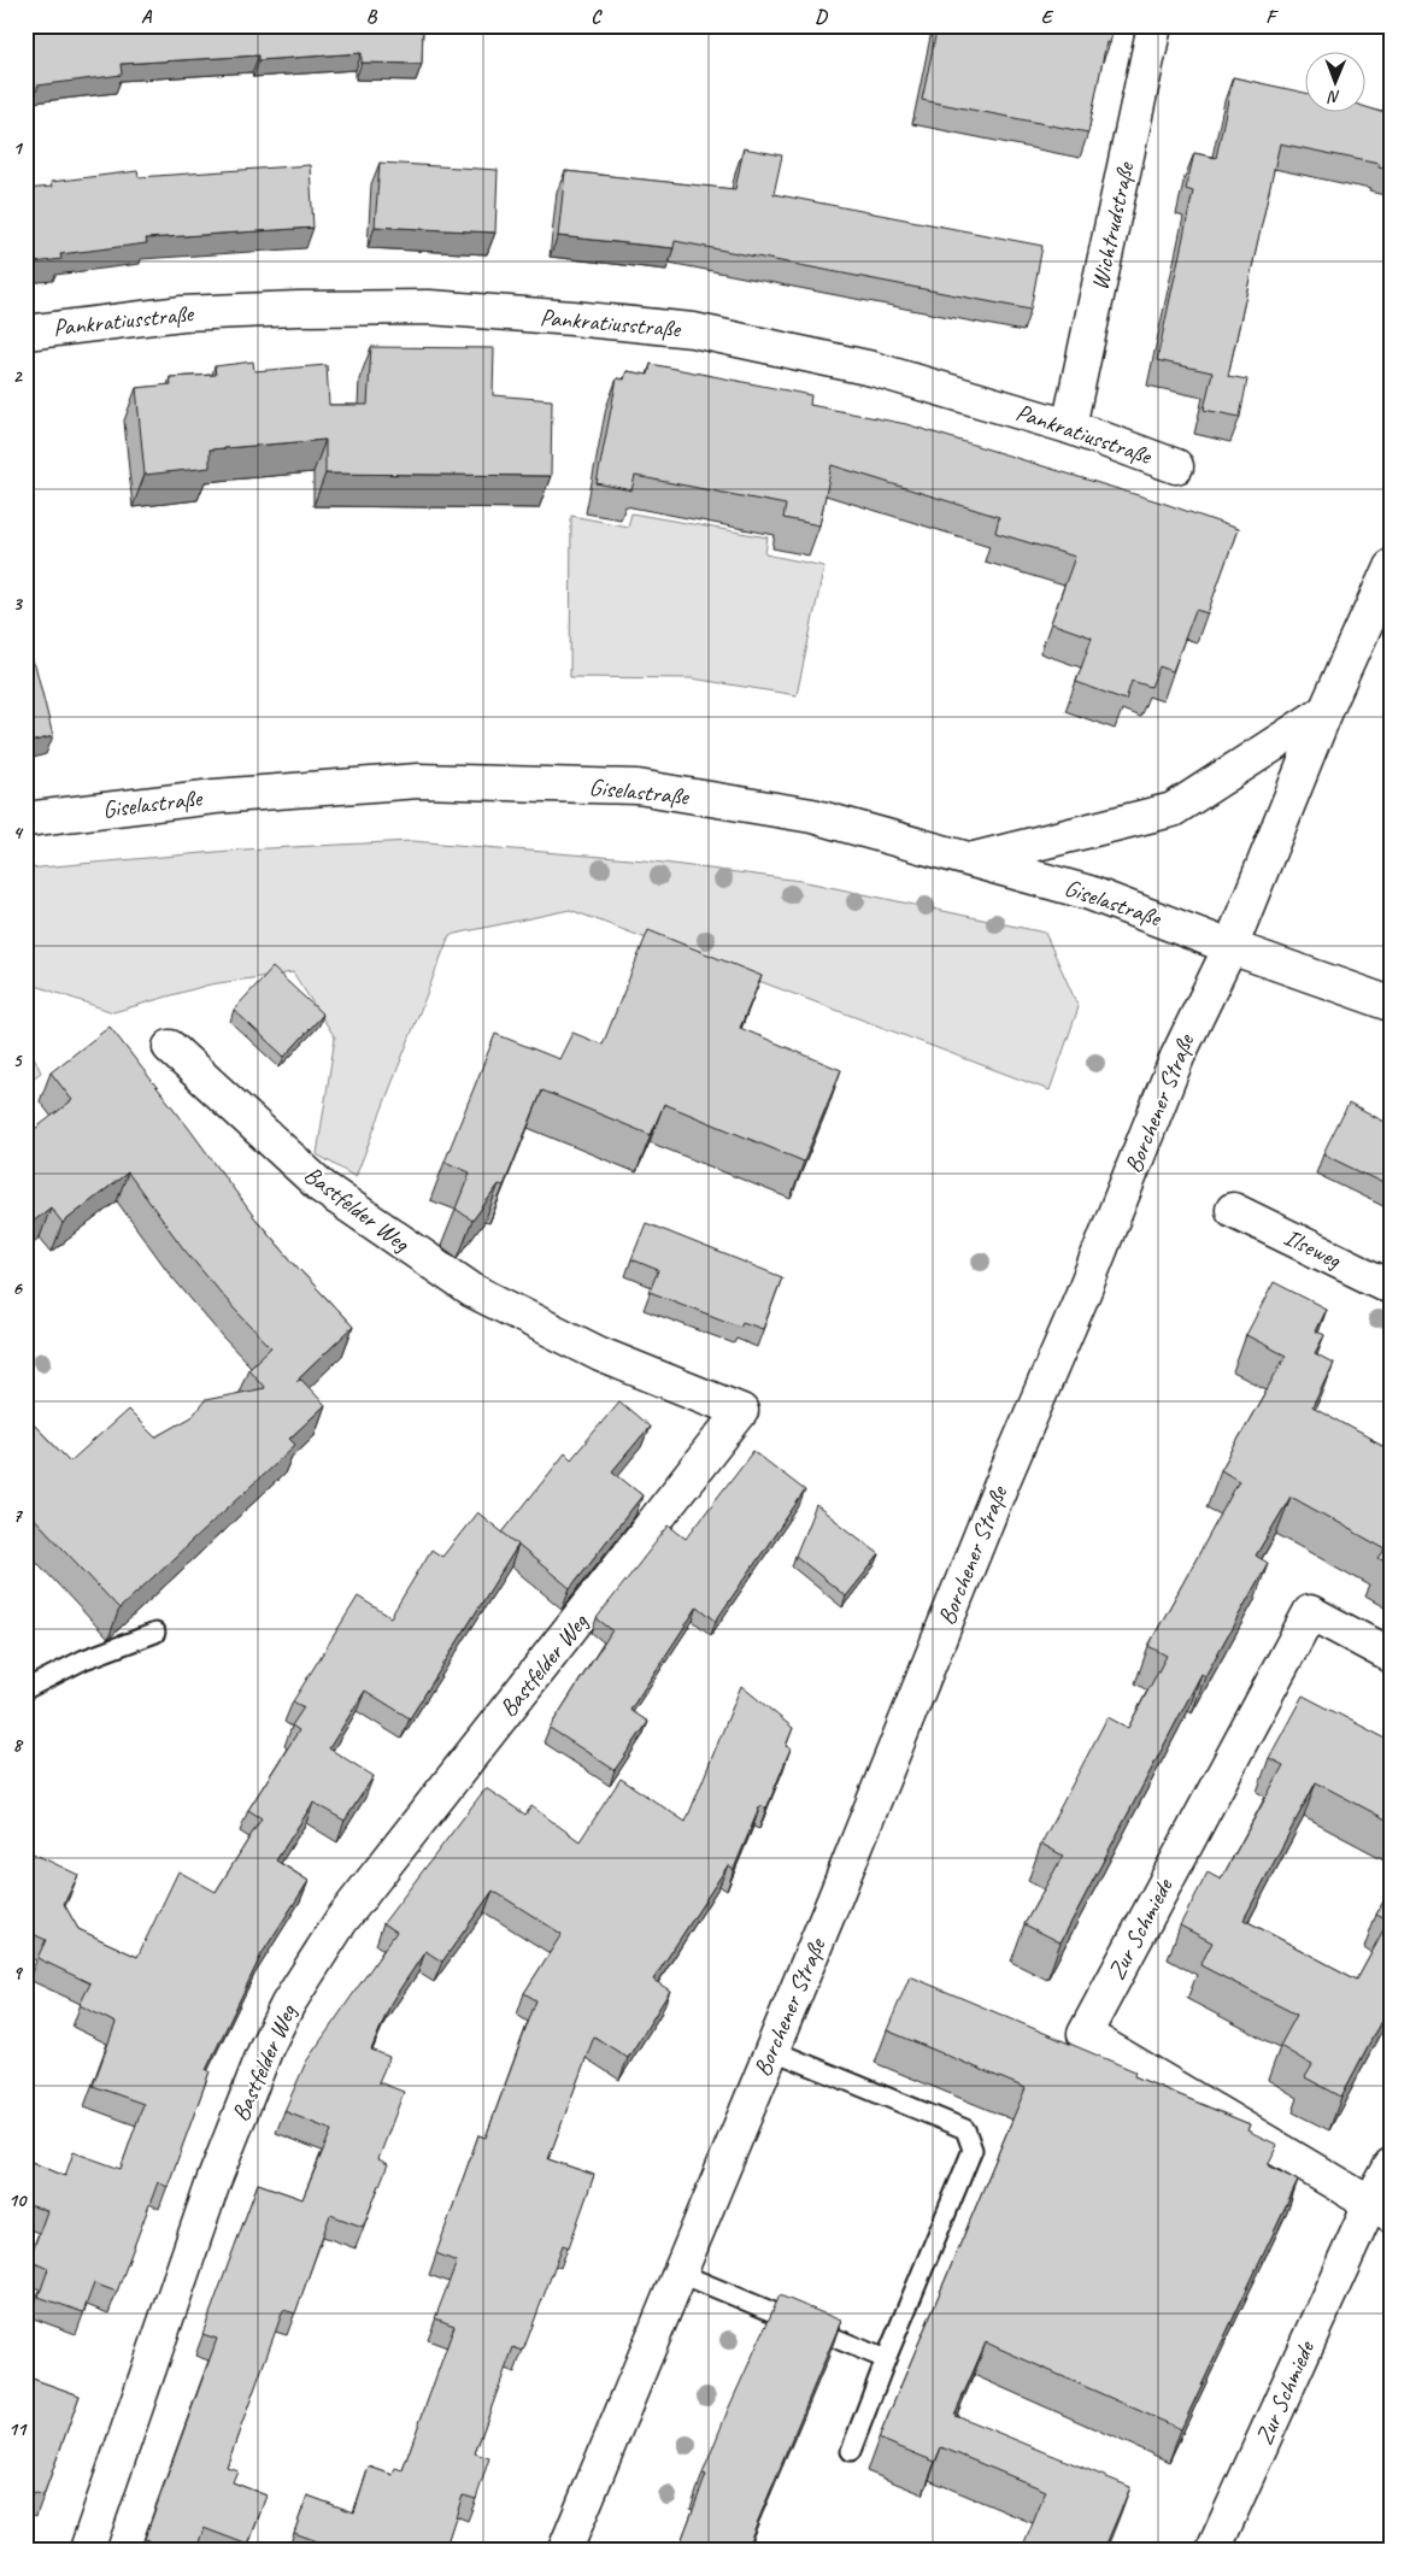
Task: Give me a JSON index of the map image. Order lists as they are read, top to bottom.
{
  "streets": {
    "street": [
      "Wichtrudstraße",
      "Pankratiusstraße",
      "Giselastraße",
      "Borchener Straße",
      "Bastfelder Weg",
      "Ilseweg",
      "Zur Schmiede"
    ]
  },
  "crossings": [
    ["Wichtrudstraße", "Pankratiusstraße"],
    ["Giselastraße", "Borchener Straße"]
  ],
  "north": "bottom",
  "grid": {
    "columns": [
      "A",
      "B",
      "C",
      "D",
      "E",
      "F"
    ],
    "rows": [
      "1",
      "2",
      "3",
      "4",
      "5",
      "6",
      "7",
      "8",
      "9",
      "10",
      "11"
    ]
  }
}
